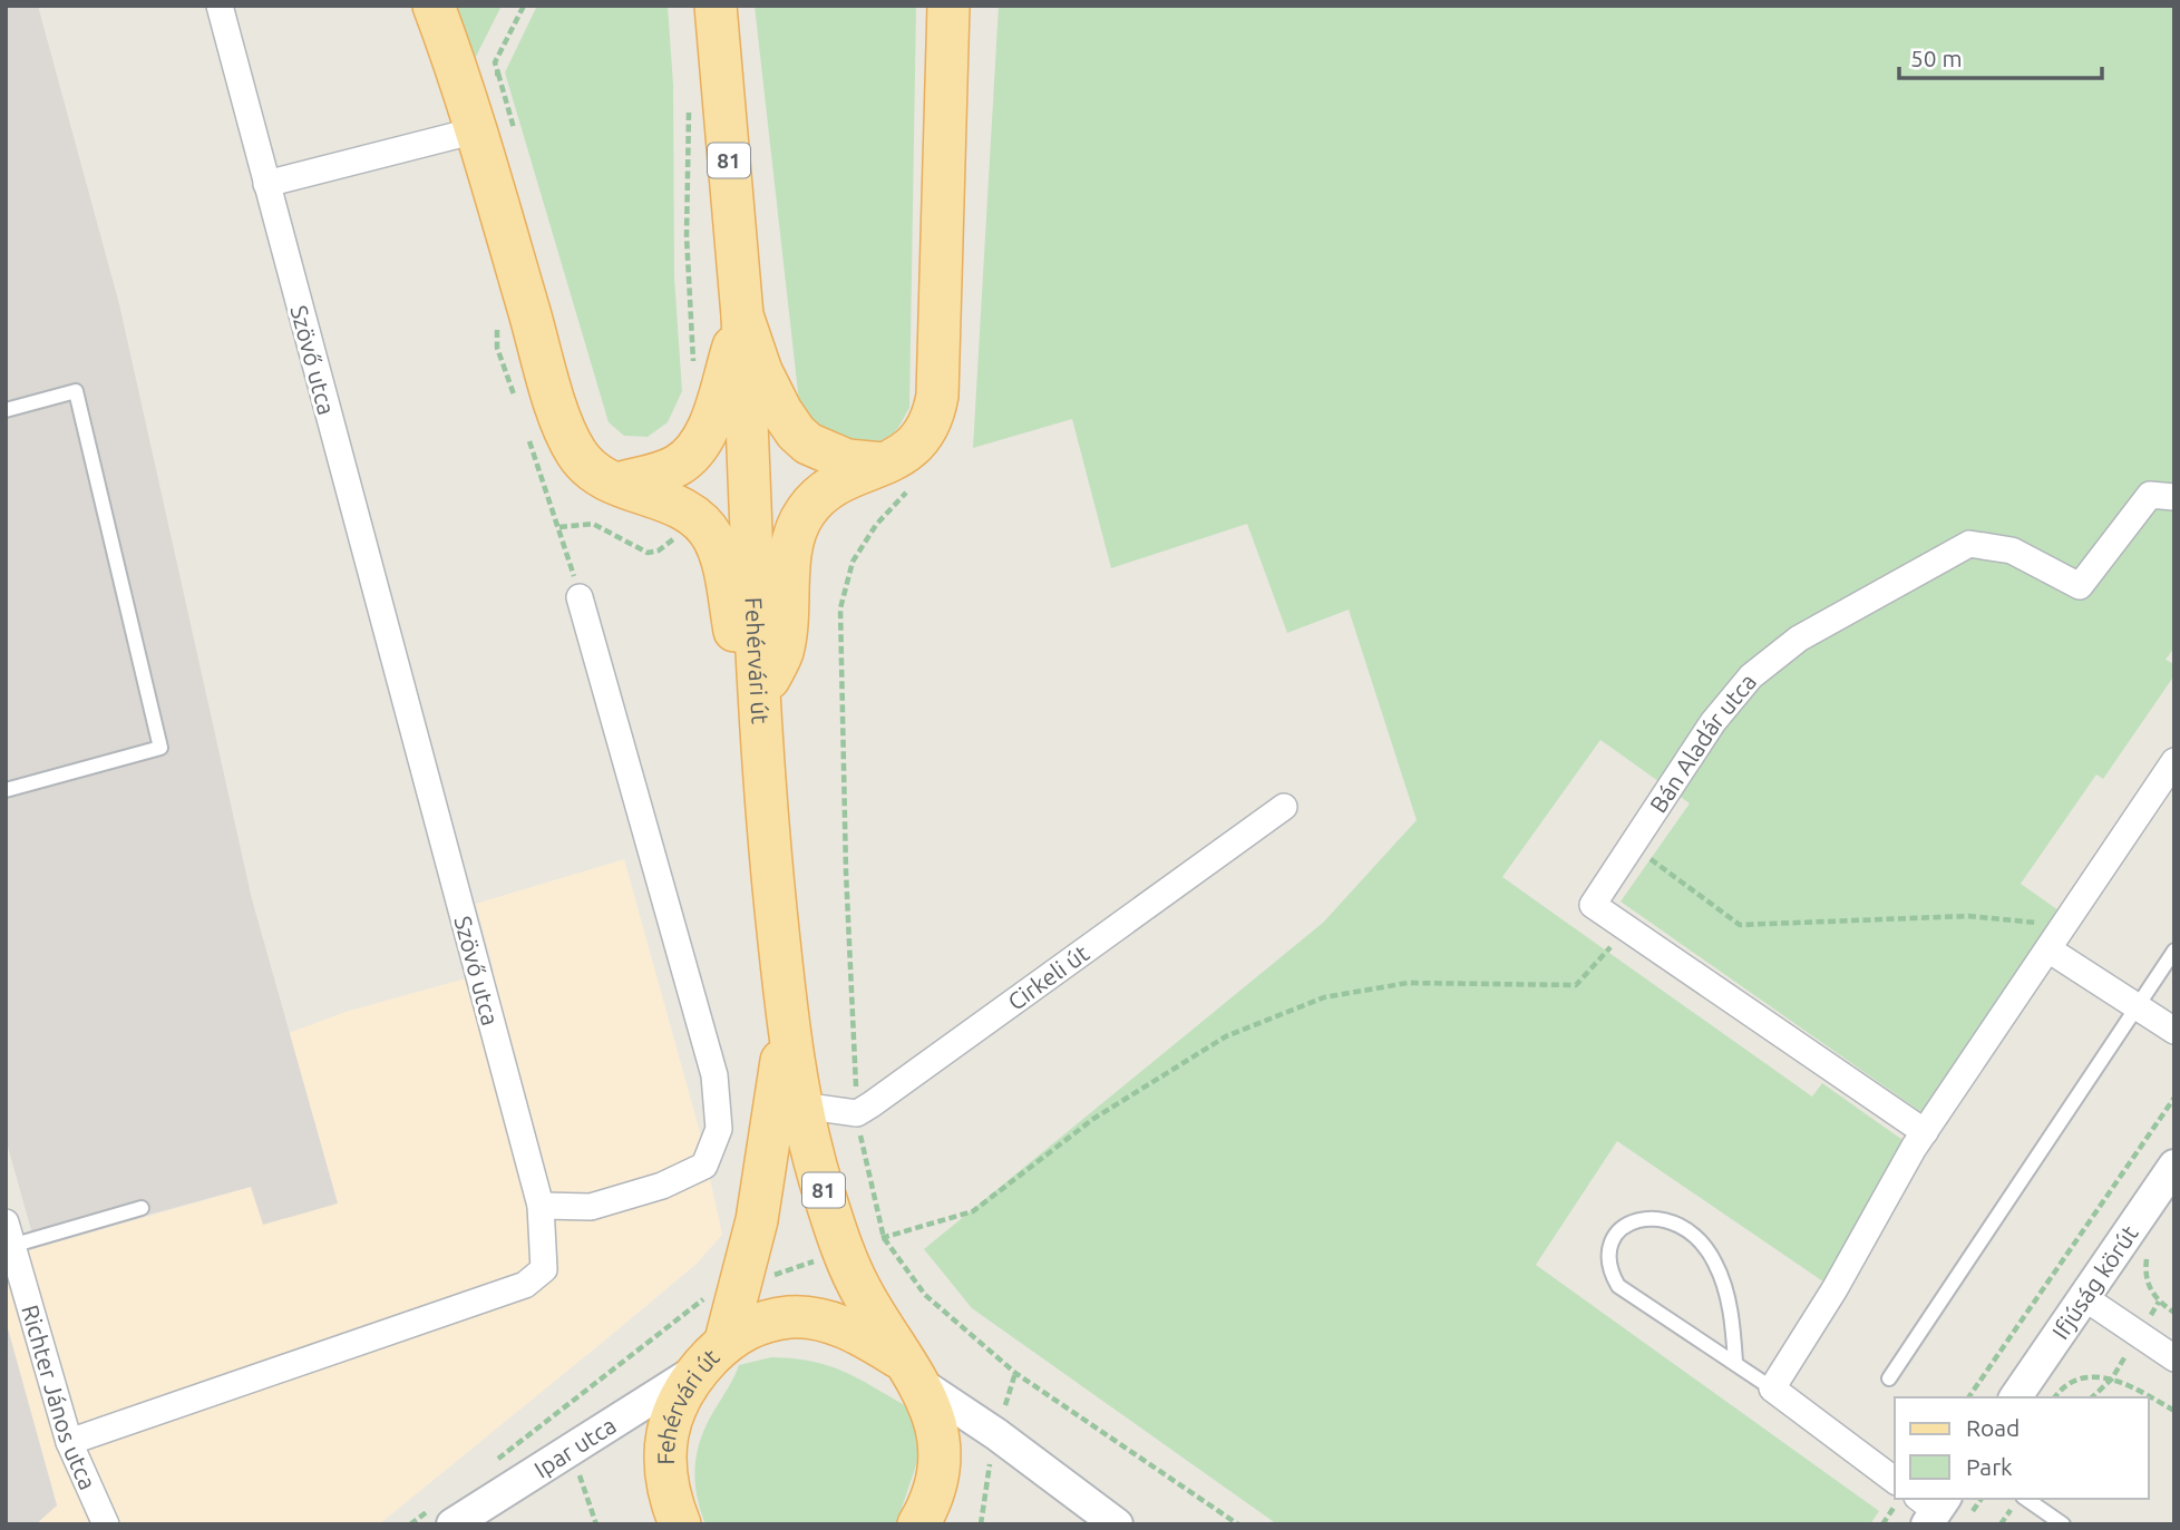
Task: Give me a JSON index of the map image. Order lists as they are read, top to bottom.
{
  "streets": {
    "main road": ["81", "Fehérvári út"],
    "street": [
      "Szövő utca",
      "Bán Aladár utca",
      "Cirkeli út",
      "Ifjúság körút",
      "Richter János utca",
      "Ipar utca"
    ]
  },
  "crossings": [
    ["81", "Fehérvári út"],
    ["Szövő utca", "Richter János utca"],
    ["Fehérvári út", "Ipar utca"]
  ],
  "legend": ["Road", "Park"],
  "scale_bar": "50 m"
}
